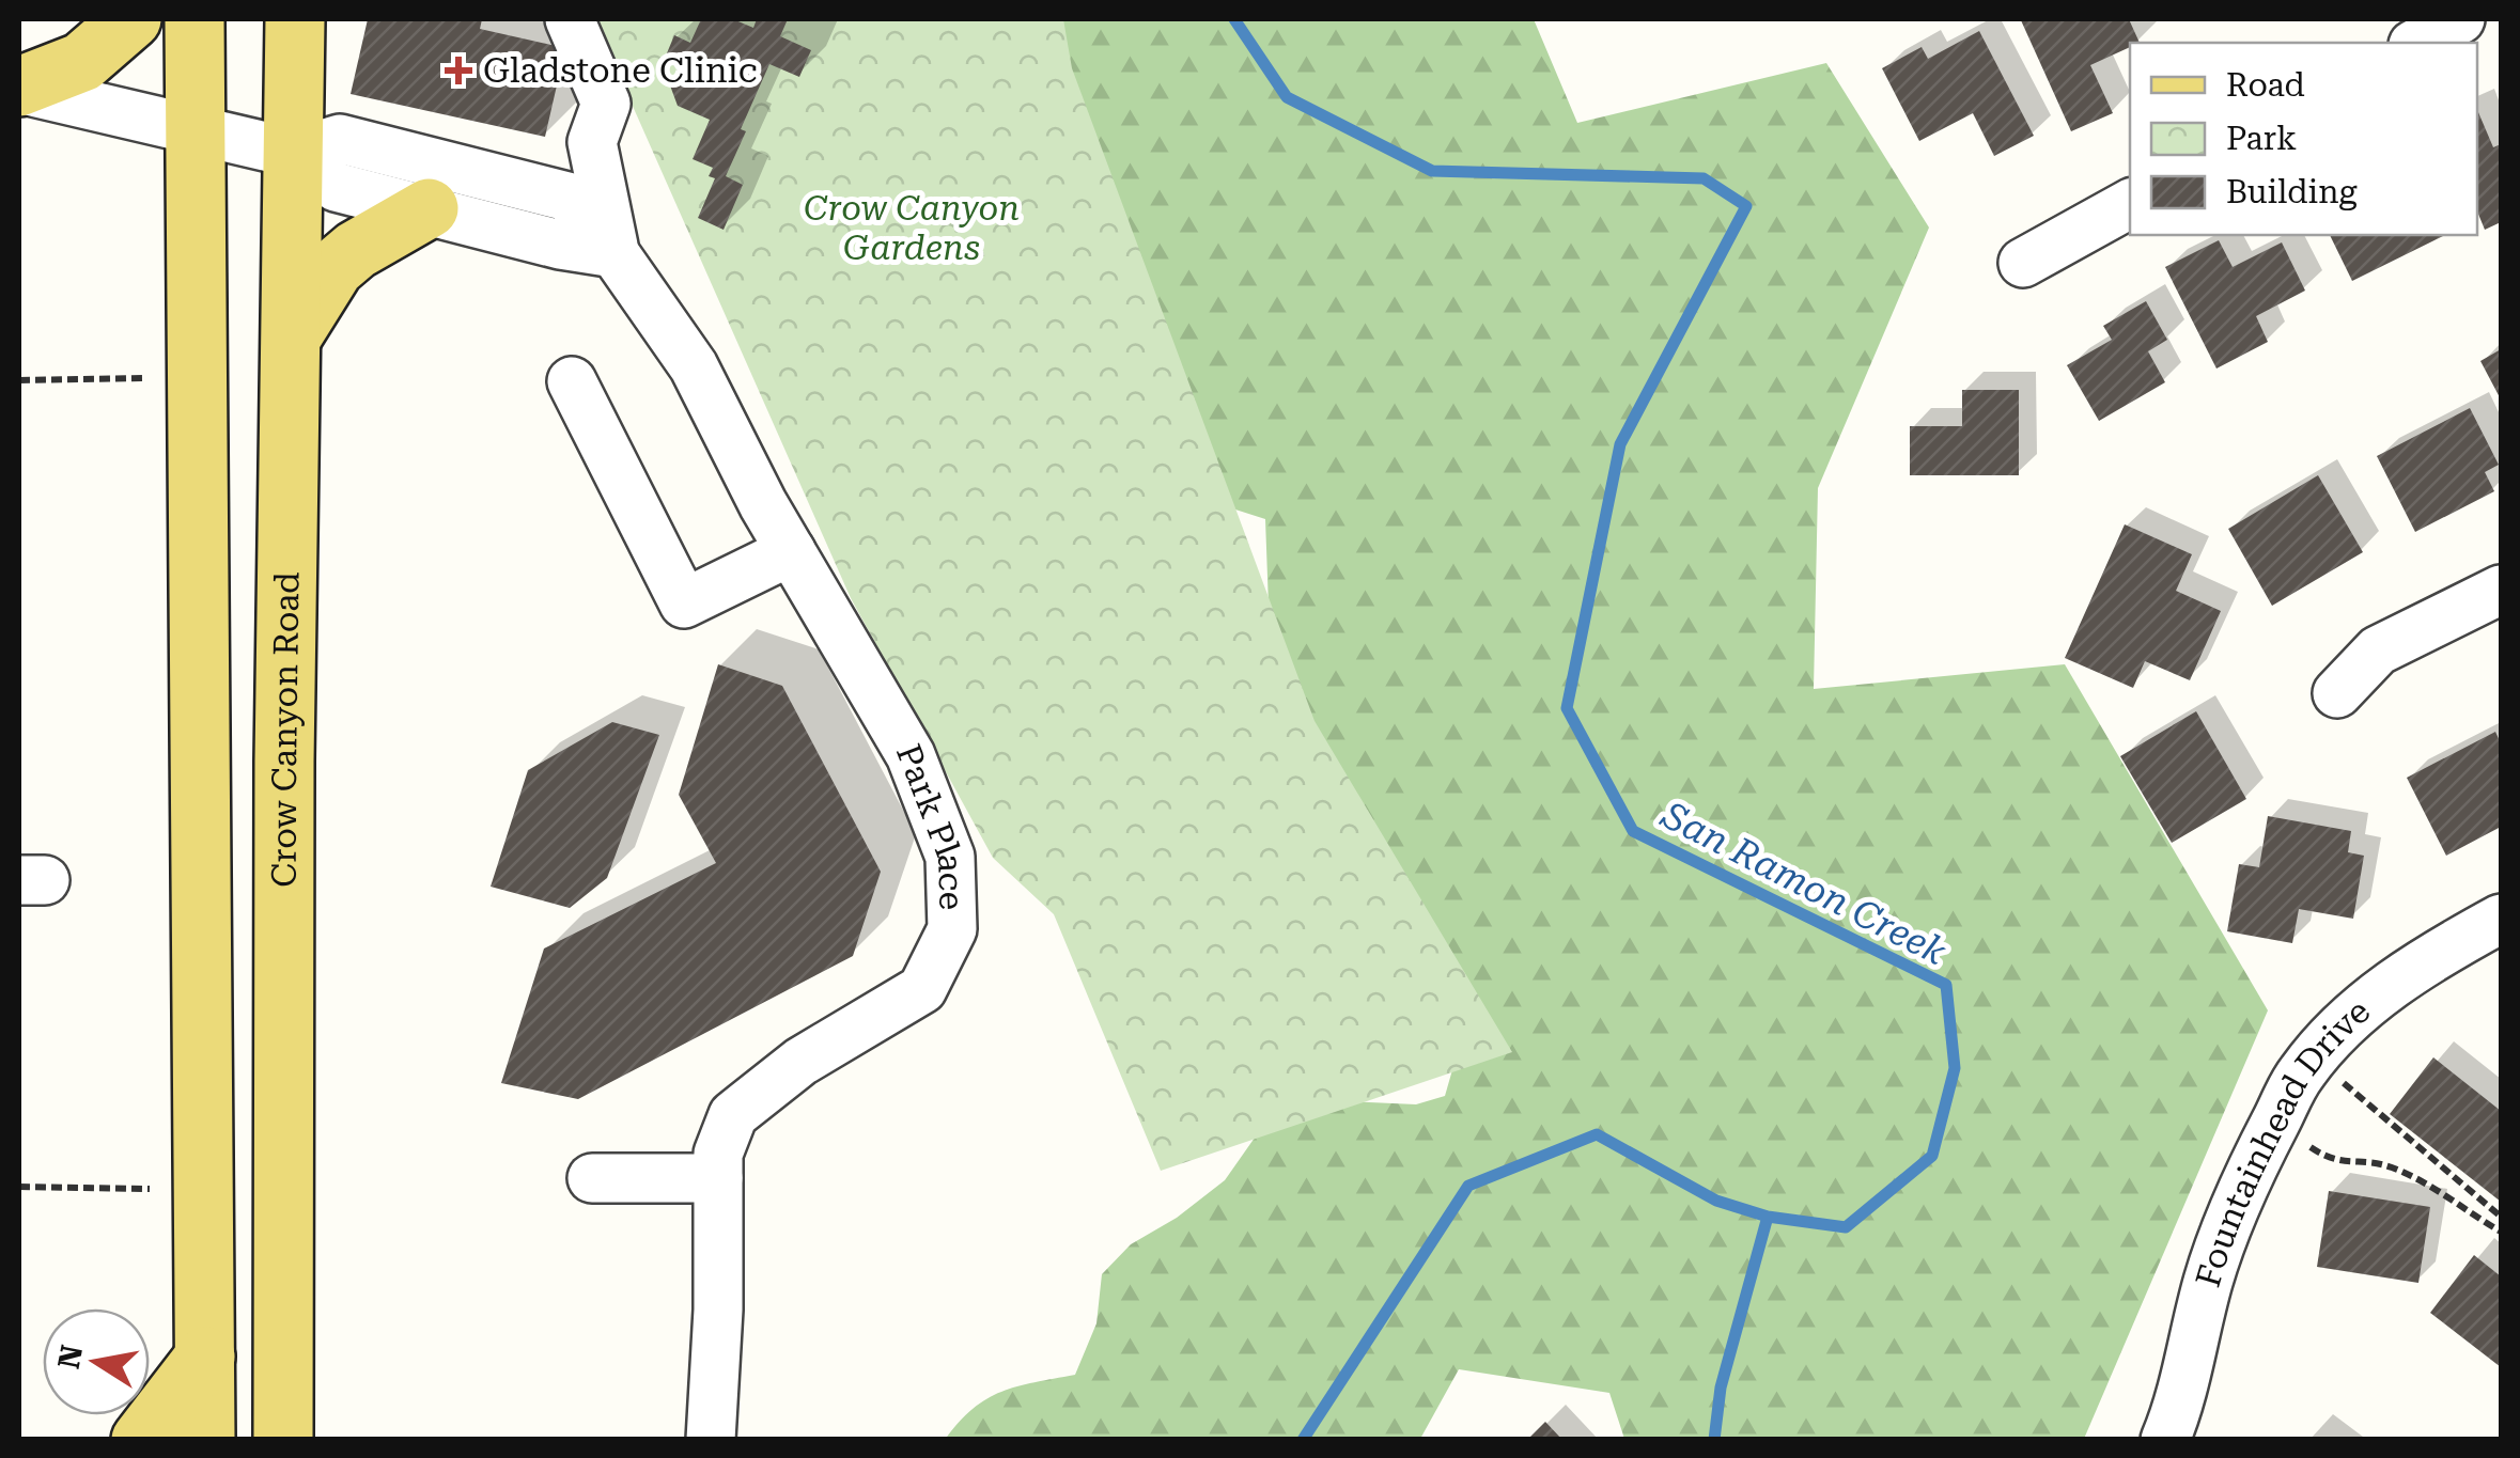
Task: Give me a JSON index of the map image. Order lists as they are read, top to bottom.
{
  "streets": {
    "main road": ["Crow Canyon Road"],
    "street": ["Park Place", "Fountainhead Drive"]
  },
  "crossings": [
    ["Crow Canyon Road", "Park Place"]
  ],
  "water": ["San Ramon Creek"],
  "parks": ["Crow Canyon Gardens"],
  "places": {
    "health": ["Gladstone Clinic"]
  },
  "legend": ["Road", "Park", "Building"],
  "north": "left"
}
